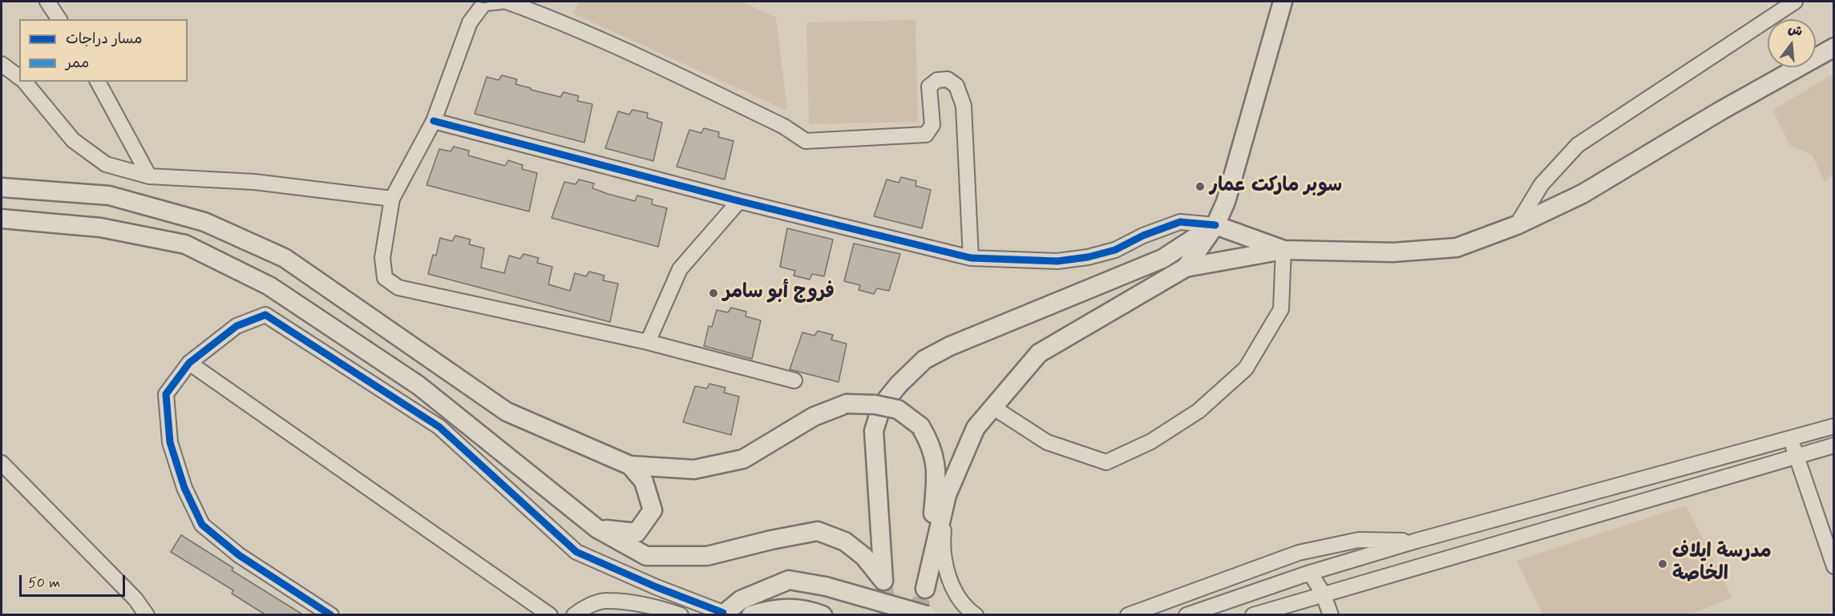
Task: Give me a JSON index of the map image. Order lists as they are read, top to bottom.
{
  "places": ["سوبر ماركت عمار", "فروج أبو سامر", "مدرسة ايلاف الخاصة"],
  "legend": ["مسار دراجات", "ممر"],
  "scale_bar": "50 m",
  "north": "top"
}
